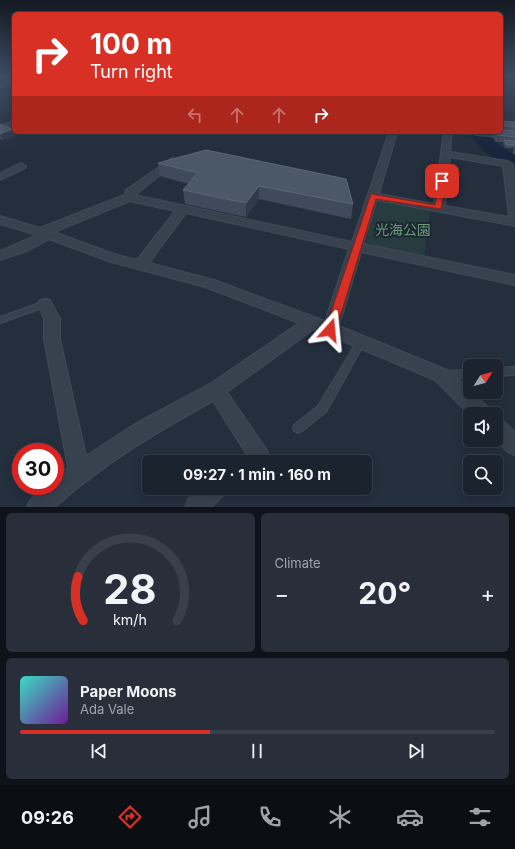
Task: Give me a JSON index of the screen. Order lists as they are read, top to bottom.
{
  "parks": ["光海公園"],
  "north": "top right",
  "page": {
    "turn": ["100 m", "Turn right"],
    "limit": "30",
    "trip": "09:27 · 1 min · 160 m",
    "tile": "Climate",
    "heat": ["−", "20°", "+"],
    "song": ["Paper Moons", "Ada Vale"],
    "tabs": "09:26",
    "gauge": ["28", "km/h"]
  }
}
